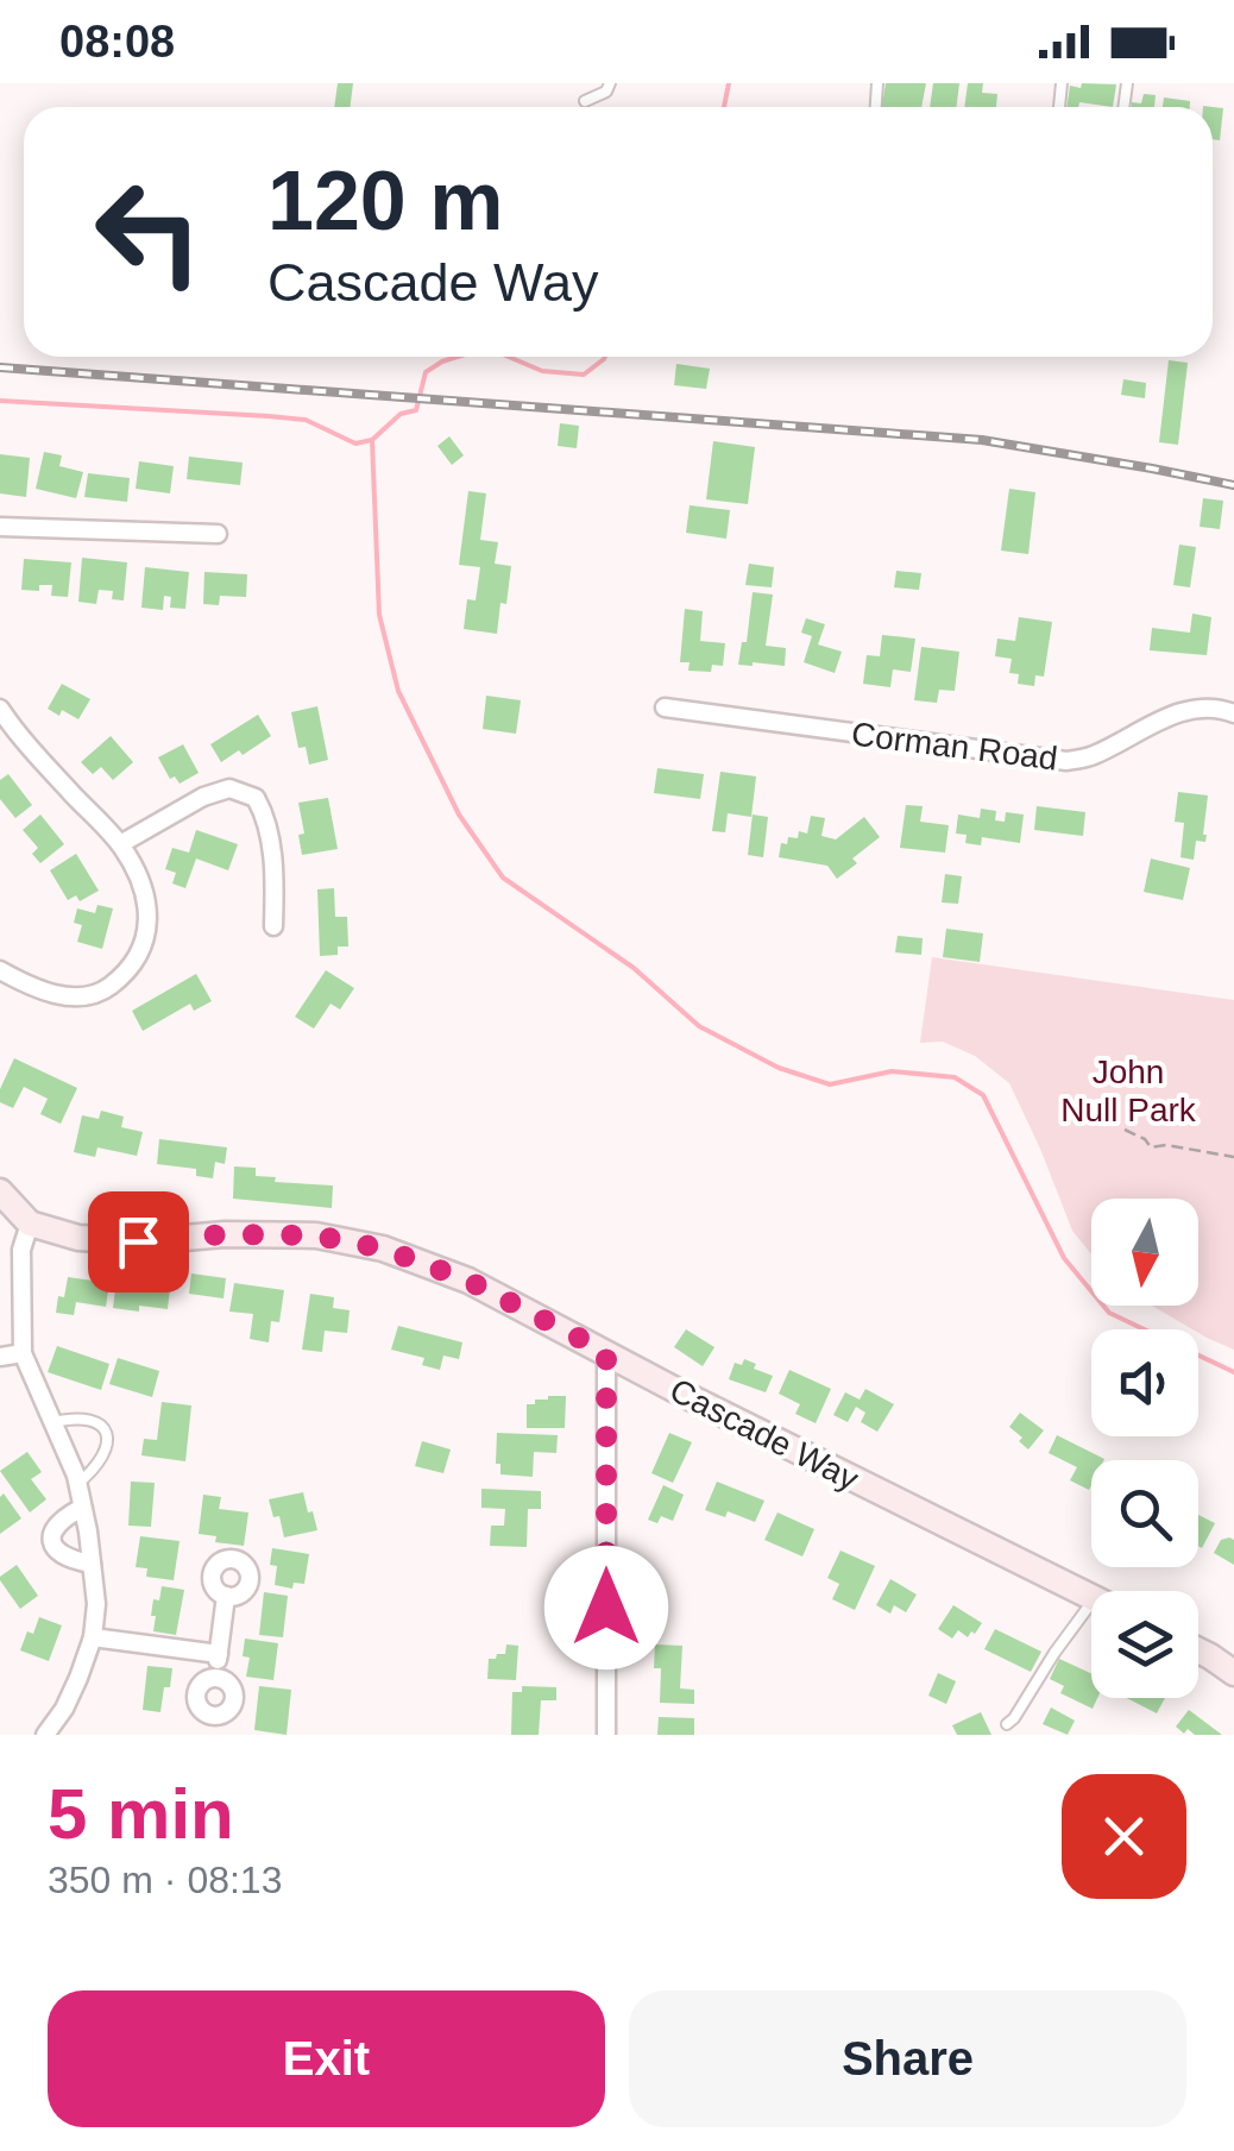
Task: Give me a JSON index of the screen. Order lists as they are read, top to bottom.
{
  "streets": {
    "street": ["Corman Road", "Cascade Way"]
  },
  "parks": ["John Null Park"],
  "north": "bottom",
  "page": {
    "status": "08:08",
    "turn": ["120 m", "Cascade Way"],
    "heading": ["5 min", "350 m · 08:13"],
    "buttons": ["Exit", "Share"]
  }
}
